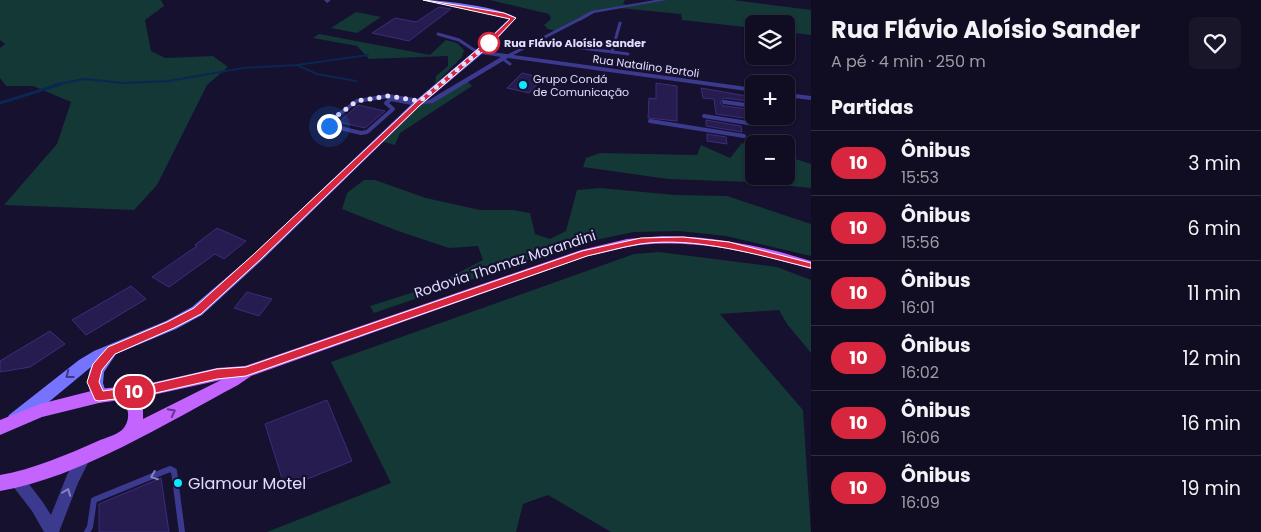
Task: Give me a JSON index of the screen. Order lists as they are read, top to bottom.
{
  "streets": {
    "main road": ["Rodovia Thomaz Morandini"],
    "street": ["Rua Natalino Bortoli"]
  },
  "places": ["Rua Flávio Aloísio Sander", "Grupo Condá de Comunicação", "Glamour Motel"],
  "lines": ["bus line 10"],
  "page": {
    "on_map": "10",
    "heading": [
      ["Rua Flávio Aloísio Sander", "A pé · 4 min · 250 m"],
      "Partidas"
    ],
    "map_buttons": ["+", "−"],
    "list": [
      {
        "mark": "10",
        "name": "Ônibus",
        "note": "15:53",
        "value": "3 min"
      },
      {
        "mark": "10",
        "name": "Ônibus",
        "note": "15:56",
        "value": "6 min"
      },
      {
        "mark": "10",
        "name": "Ônibus",
        "note": "16:01",
        "value": "11 min"
      },
      {
        "mark": "10",
        "name": "Ônibus",
        "note": "16:02",
        "value": "12 min"
      },
      {
        "mark": "10",
        "name": "Ônibus",
        "note": "16:06",
        "value": "16 min"
      },
      {
        "mark": "10",
        "name": "Ônibus",
        "note": "16:09",
        "value": "19 min"
      }
    ]
  }
}
